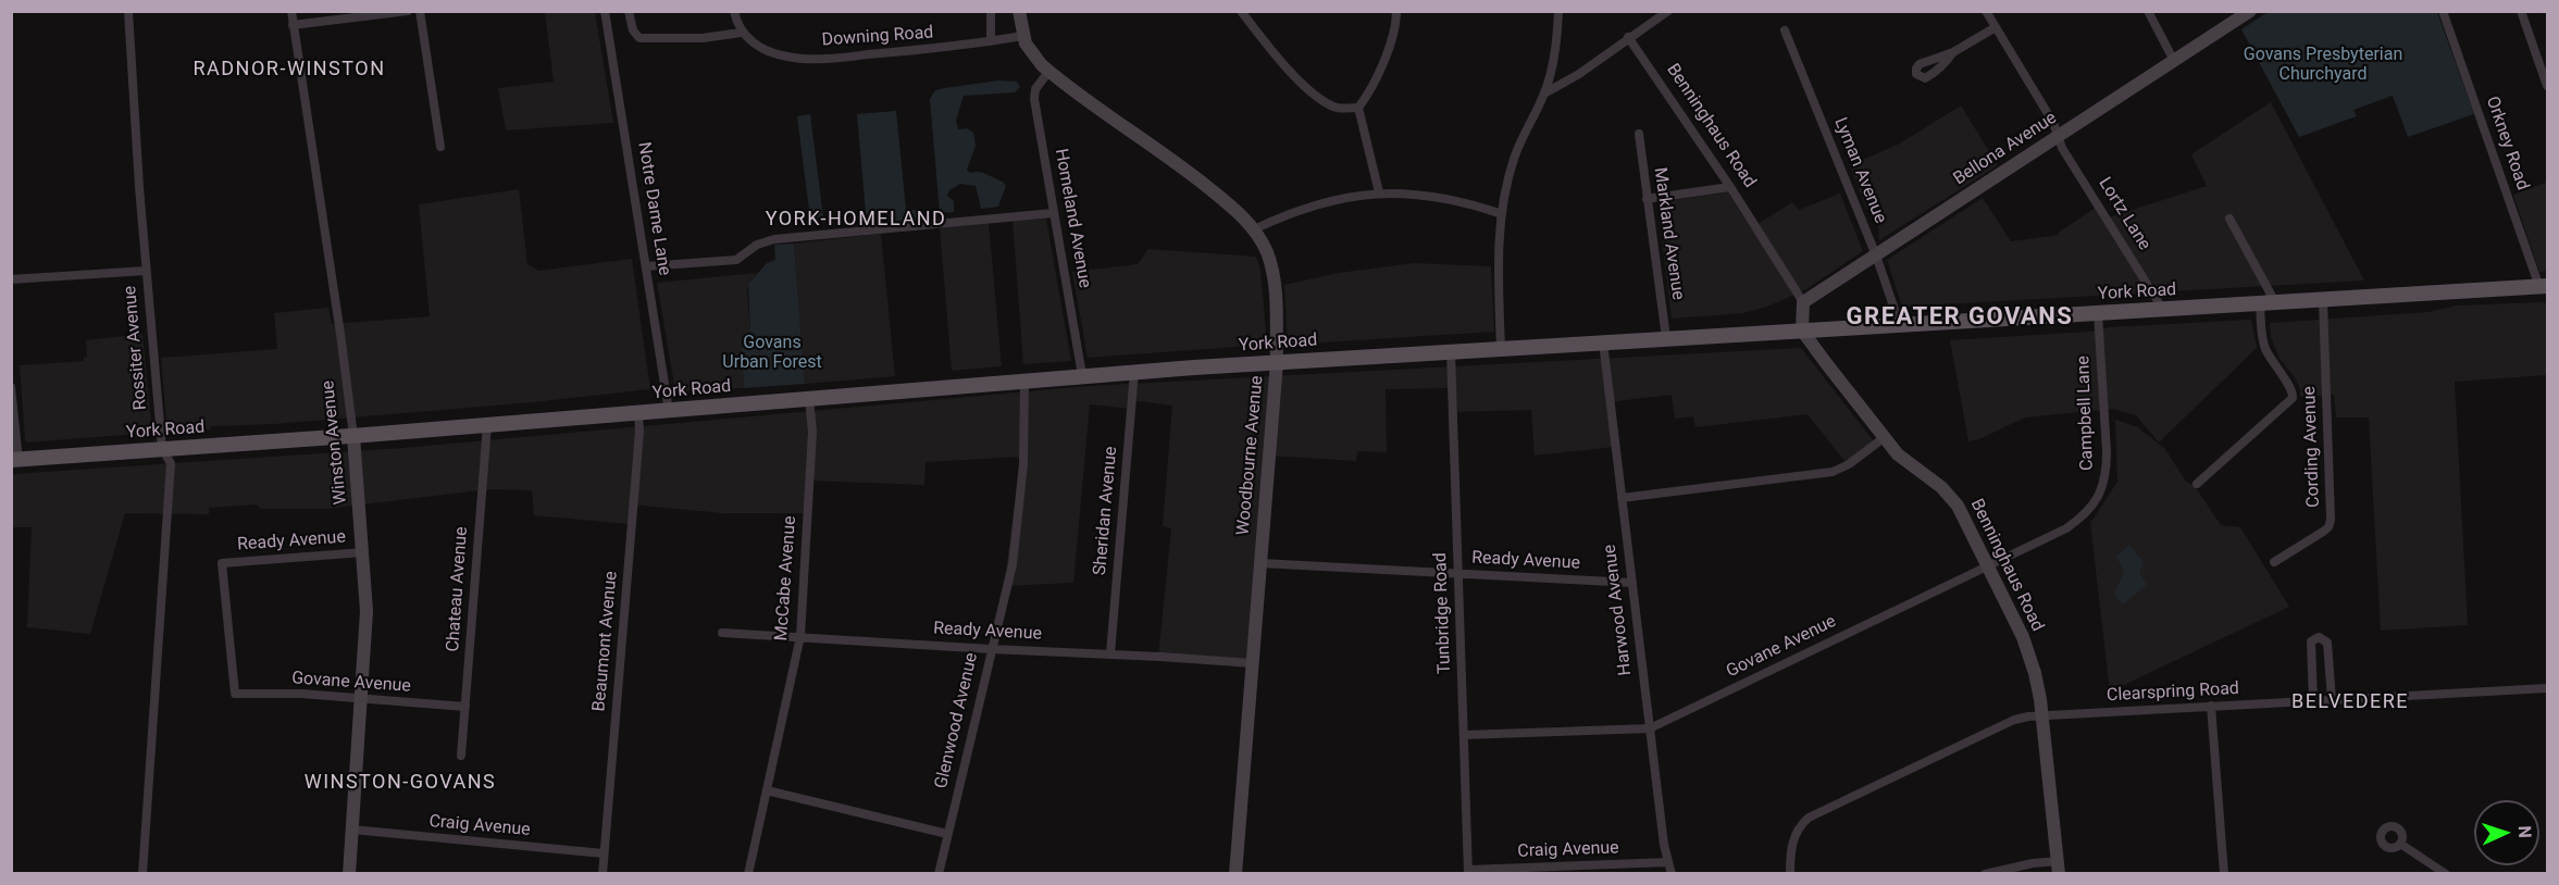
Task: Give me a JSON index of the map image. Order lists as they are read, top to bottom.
{
  "streets": {
    "main road": ["York Road"],
    "street": [
      "Downing Road",
      "Benninghaus Road",
      "Orkney Road",
      "Bellona Avenue",
      "Lyman Avenue",
      "Notre Dame Lane",
      "Lortz Lane",
      "Homeland Avenue",
      "Markland Avenue",
      "Rossiter Avenue",
      "Campbell Lane",
      "Winston Avenue",
      "Cording Avenue",
      "Woodbourne Avenue",
      "Sheridan Avenue",
      "Ready Avenue",
      "McCabe Avenue",
      "Chateau Avenue",
      "Harwood Avenue",
      "Tunbridge Road",
      "Beaumont Avenue",
      "Govane Avenue",
      "Clearspring Road",
      "Glenwood Avenue",
      "Craig Avenue"
    ]
  },
  "crossings": [
    ["Downing Road", "Woodbourne Avenue"],
    ["Benninghaus Road", "Bellona Avenue"],
    ["Benninghaus Road", "York Road"],
    ["Benninghaus Road", "Govane Avenue"],
    ["Benninghaus Road", "Clearspring Road"],
    ["Orkney Road", "York Road"],
    ["Bellona Avenue", "Lyman Avenue"],
    ["Bellona Avenue", "Lortz Lane"],
    ["Lyman Avenue", "York Road"],
    ["Notre Dame Lane", "York Road"],
    ["Lortz Lane", "York Road"],
    ["Homeland Avenue", "York Road"],
    ["Homeland Avenue", "Woodbourne Avenue"],
    ["Markland Avenue", "York Road"],
    ["York Road", "Rossiter Avenue"],
    ["York Road", "Campbell Lane"],
    ["York Road", "Winston Avenue"],
    ["York Road", "Cording Avenue"],
    ["York Road", "Woodbourne Avenue"],
    ["York Road", "Sheridan Avenue"],
    ["York Road", "McCabe Avenue"],
    ["York Road", "Chateau Avenue"],
    ["York Road", "Harwood Avenue"],
    ["York Road", "Tunbridge Road"],
    ["York Road", "Beaumont Avenue"],
    ["York Road", "Glenwood Avenue"],
    ["Campbell Lane", "Govane Avenue"],
    ["Winston Avenue", "Ready Avenue"],
    ["Winston Avenue", "Govane Avenue"],
    ["Winston Avenue", "Craig Avenue"],
    ["Woodbourne Avenue", "Ready Avenue"],
    ["Sheridan Avenue", "Ready Avenue"],
    ["Ready Avenue", "McCabe Avenue"],
    ["Ready Avenue", "Harwood Avenue"],
    ["Ready Avenue", "Tunbridge Road"],
    ["Ready Avenue", "Govane Avenue"],
    ["Ready Avenue", "Glenwood Avenue"],
    ["Chateau Avenue", "Govane Avenue"],
    ["Harwood Avenue", "Govane Avenue"],
    ["Harwood Avenue", "Craig Avenue"],
    ["Tunbridge Road", "Govane Avenue"],
    ["Tunbridge Road", "Craig Avenue"],
    ["Beaumont Avenue", "Craig Avenue"]
  ],
  "districts": [
    "RADNOR-WINSTON",
    "YORK-HOMELAND",
    "GREATER GOVANS",
    "BELVEDERE",
    "WINSTON-GOVANS"
  ],
  "parks": ["Govans Presbyterian Churchyard", "Govans Urban Forest"],
  "north": "right"
}
